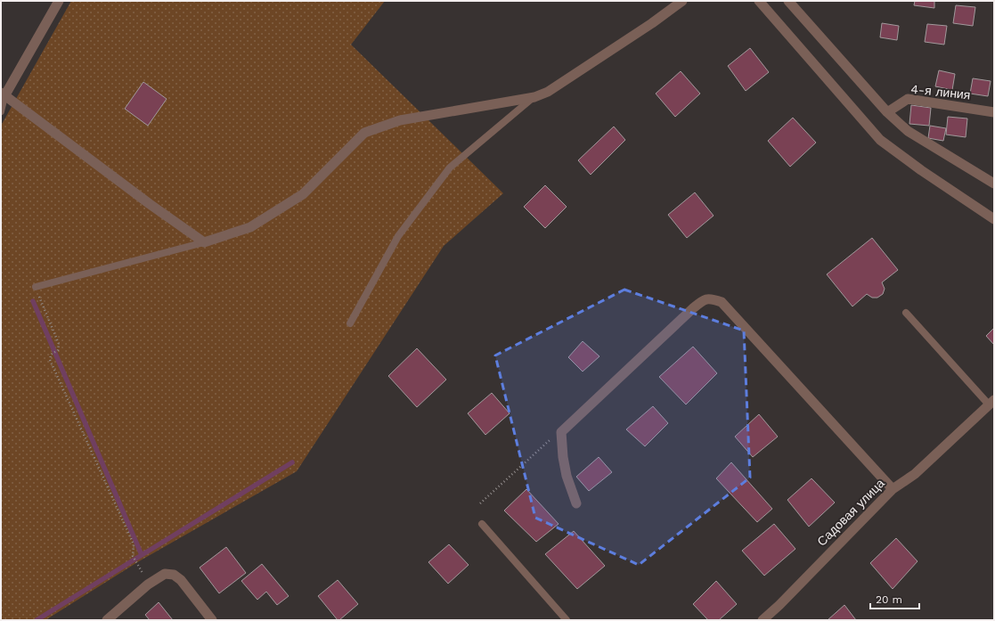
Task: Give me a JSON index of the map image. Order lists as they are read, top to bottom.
{
  "streets": {
    "street": ["4-я линия", "Садовая улица"]
  },
  "scale_bar": "20 m"
}
